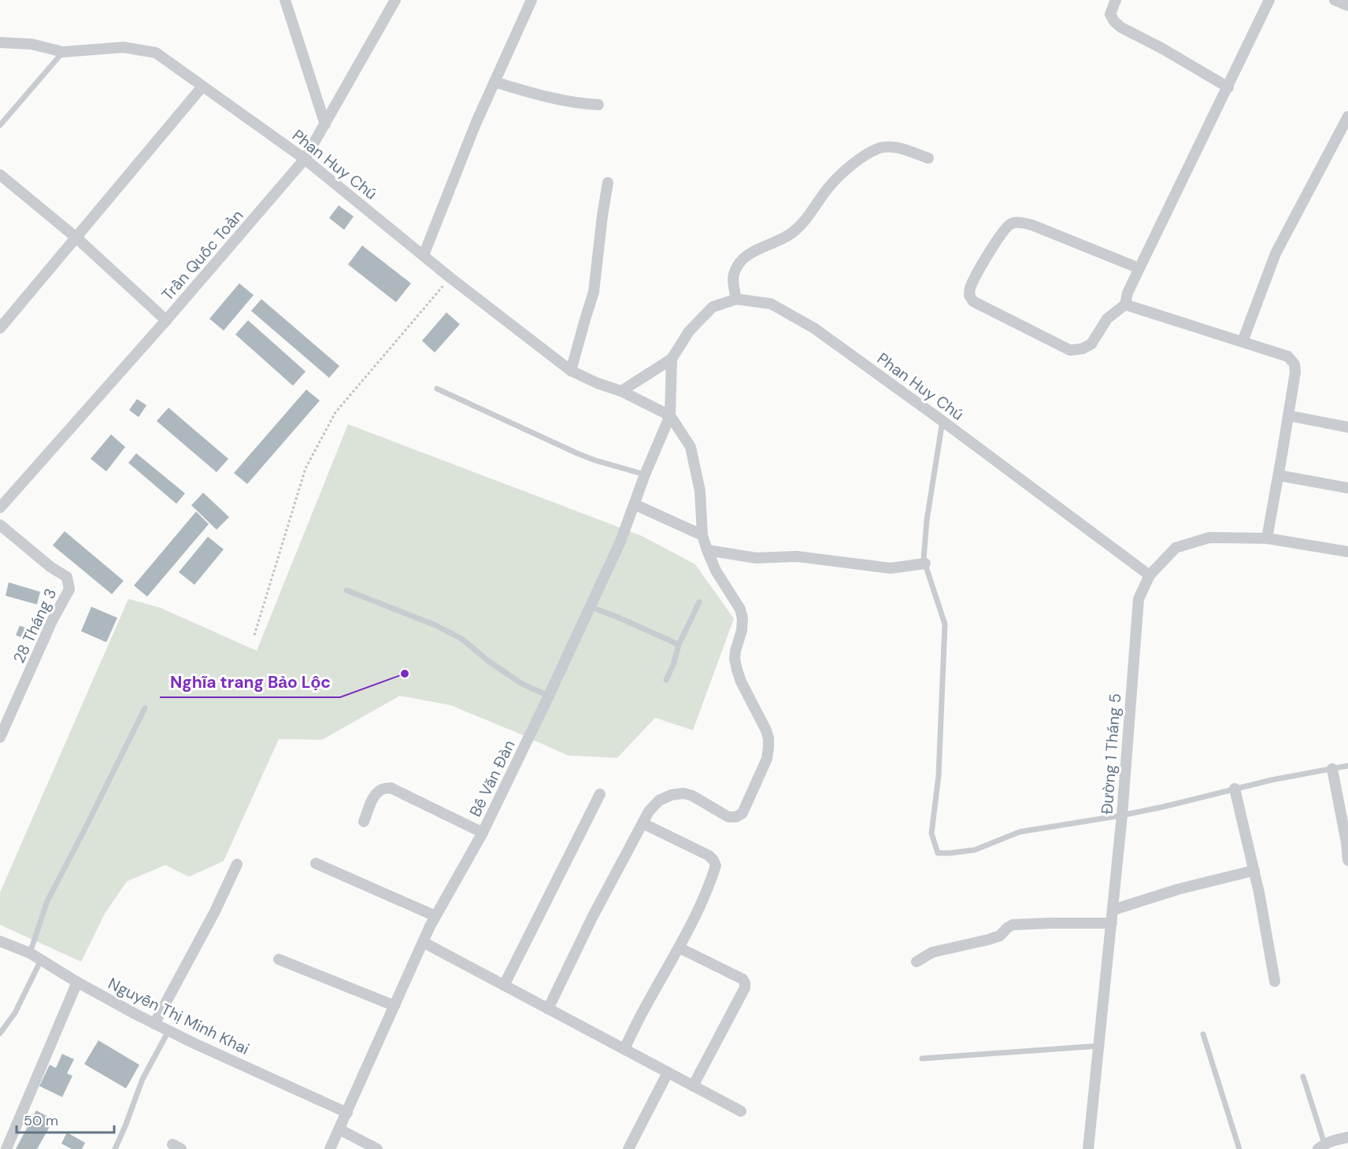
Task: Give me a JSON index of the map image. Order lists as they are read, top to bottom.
{
  "streets": {
    "street": [
      "Phan Huy Chú",
      "Trần Quốc Toản",
      "28 Tháng 3",
      "Đường 1 Tháng 5",
      "Bế Văn Đàn",
      "Nguyễn Thị Minh Khai"
    ]
  },
  "crossings": [
    ["Phan Huy Chú", "Trần Quốc Toản"],
    ["Phan Huy Chú", "Đường 1 Tháng 5"],
    ["Phan Huy Chú", "Bế Văn Đàn"],
    ["Bế Văn Đàn", "Nguyễn Thị Minh Khai"]
  ],
  "places": ["Nghĩa trang Bảo Lộc"],
  "scale_bar": "50 m"
}
